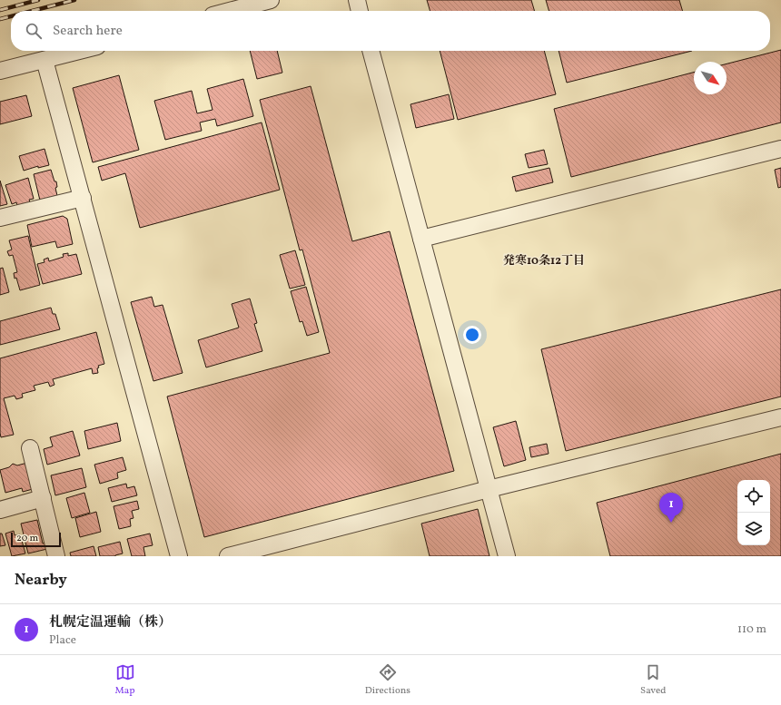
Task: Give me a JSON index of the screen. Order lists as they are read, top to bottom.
{
  "districts": ["発寒10条12丁目"],
  "scale_bar": "20 m",
  "north": "bottom right",
  "page": {
    "search": "Search here",
    "pins": "1",
    "scale": "20 m",
    "heading": "Nearby",
    "list": [
      {
        "mark": "1",
        "name": "札幌定温運輸（株）",
        "note": "Place",
        "value": "110 m"
      }
    ],
    "nav": ["Map", "Directions", "Saved"]
  }
}
